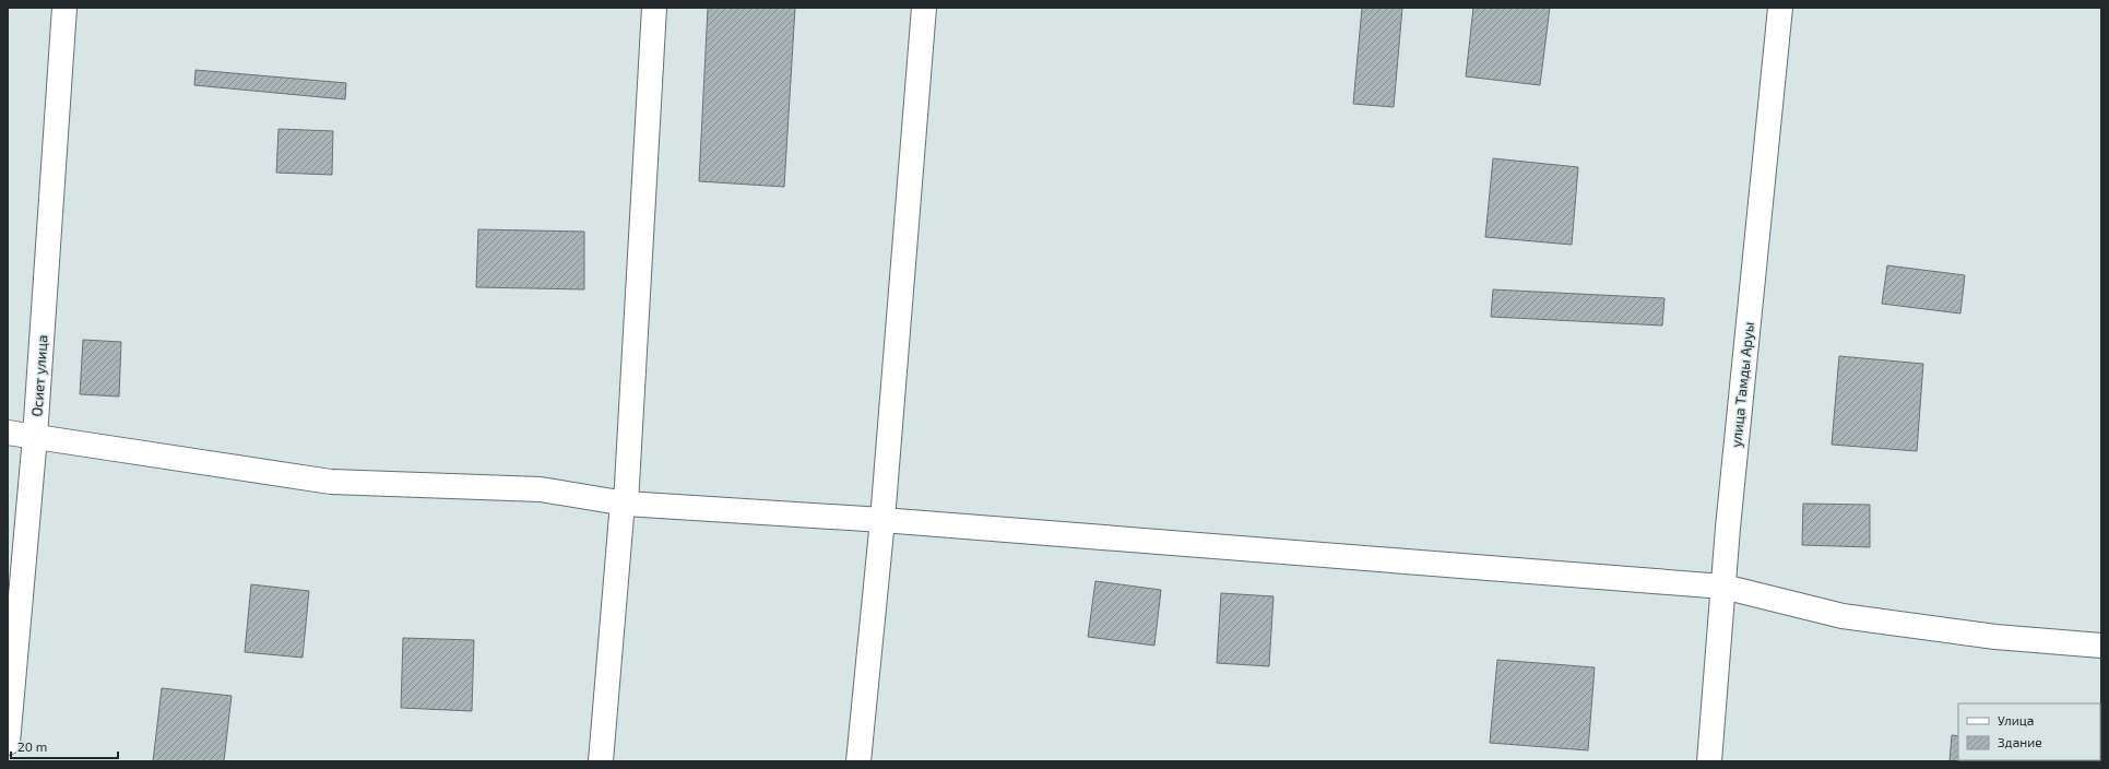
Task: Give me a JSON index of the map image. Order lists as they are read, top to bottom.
{
  "streets": {
    "street": ["Осиет улица", "улица Тамды Аруы"]
  },
  "legend": ["Улица", "Здание"],
  "scale_bar": "20 m"
}
